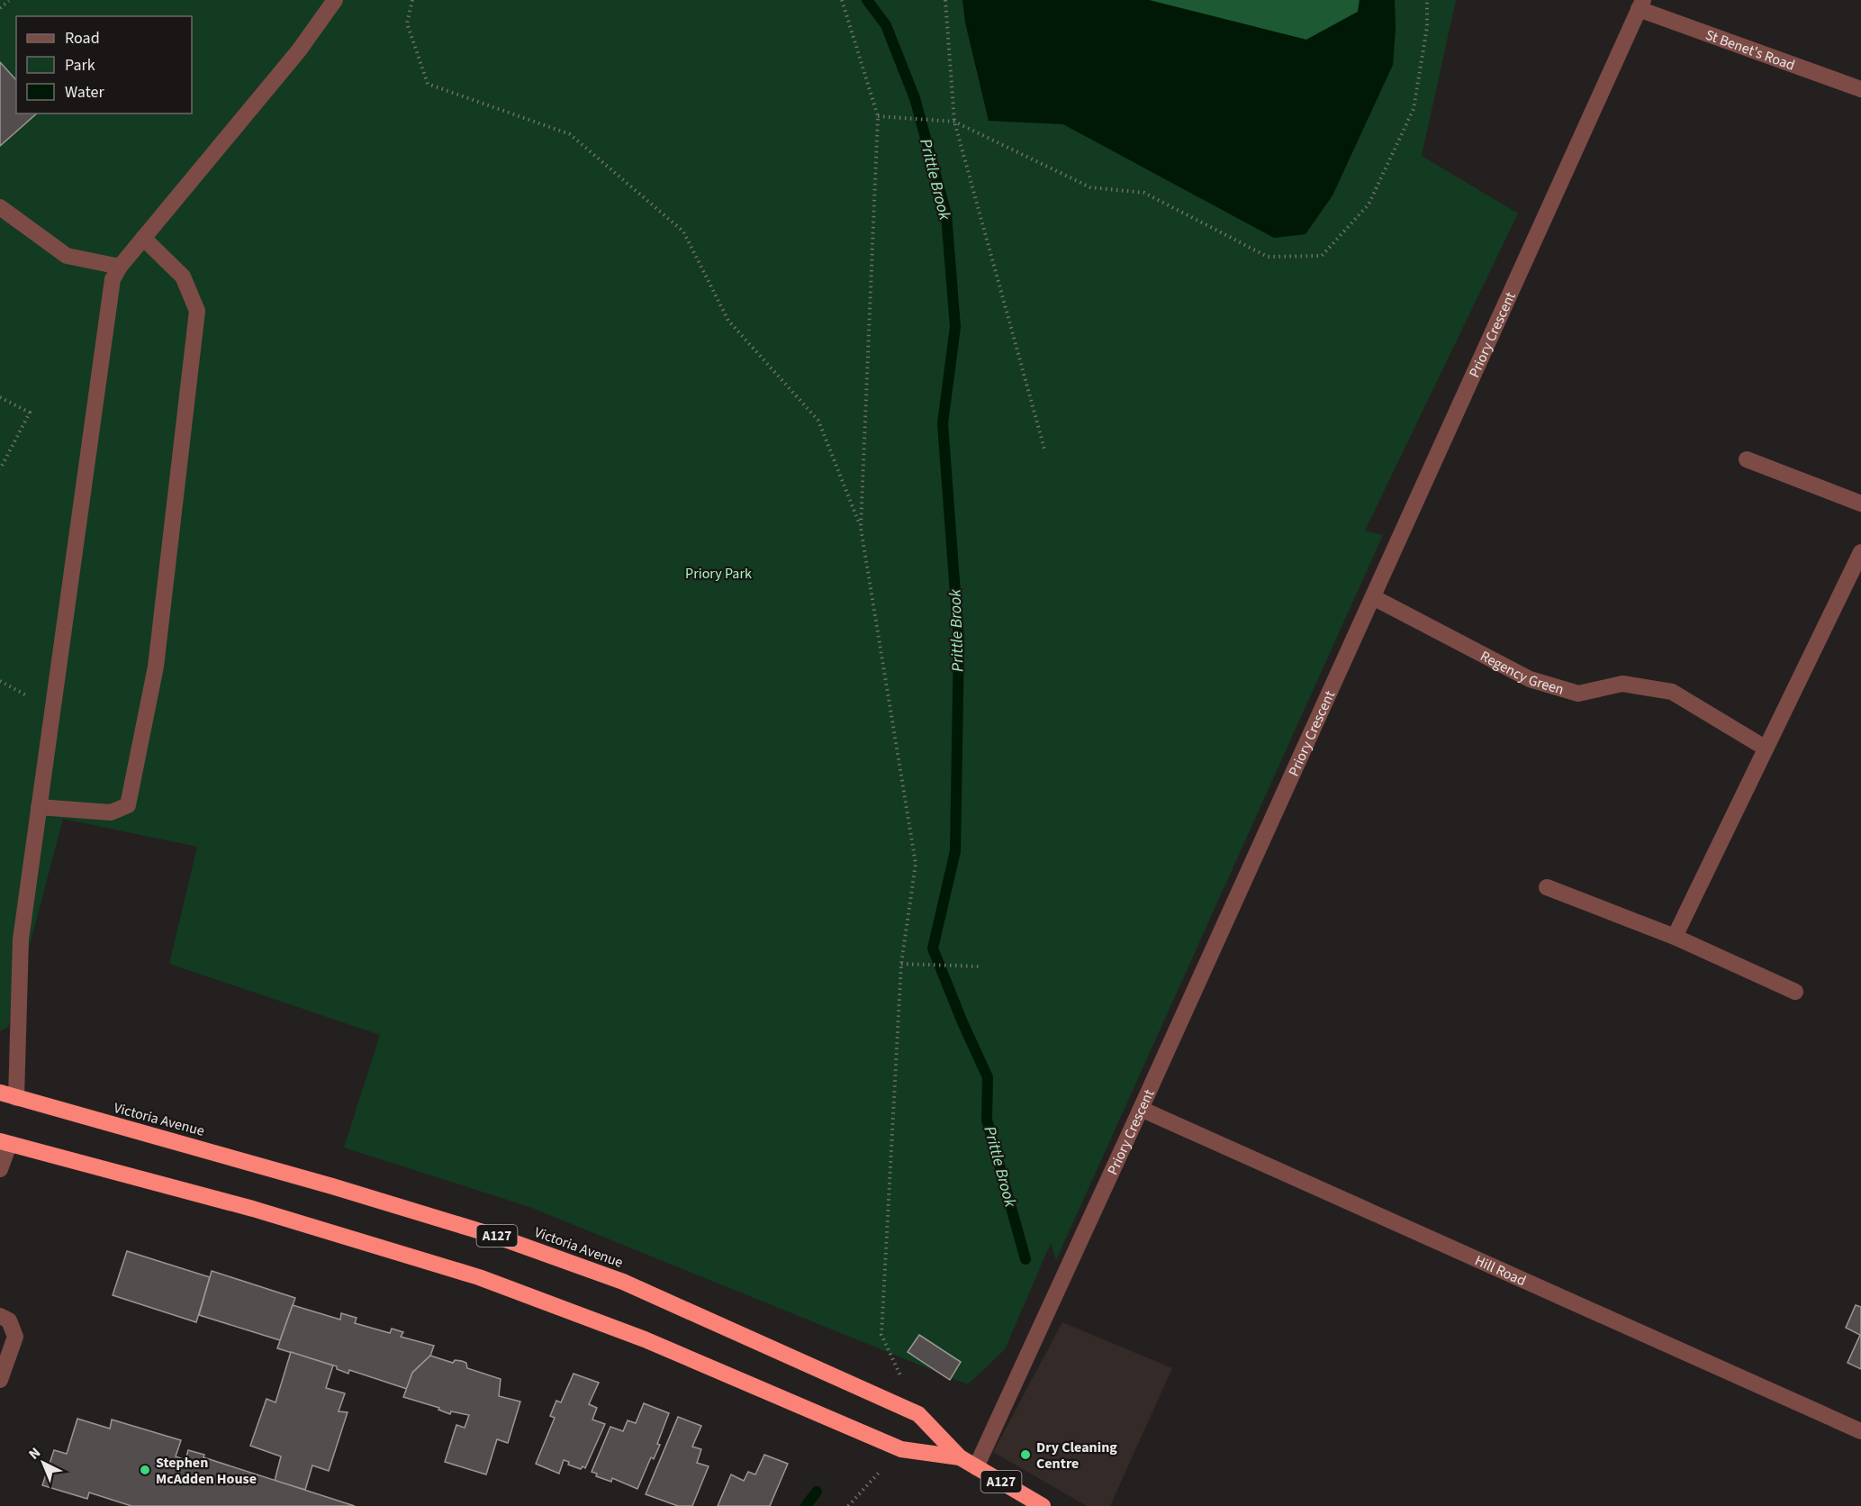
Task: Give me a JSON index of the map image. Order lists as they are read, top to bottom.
{
  "streets": {
    "highway": ["Victoria Avenue", "A127"],
    "street": [
      "St Benet's Road",
      "Priory Crescent",
      "Regency Green",
      "Hill Road"
    ]
  },
  "crossings": [
    ["St Benet's Road", "Priory Crescent"],
    ["Priory Crescent", "Regency Green"],
    ["Priory Crescent", "Victoria Avenue"],
    ["Priory Crescent", "Hill Road"]
  ],
  "water": ["Prittle Brook"],
  "parks": ["Priory Park"],
  "places": ["Dry Cleaning Centre", "Stephen McAdden House"],
  "legend": ["Road", "Park", "Water"],
  "north": "top left"
}
